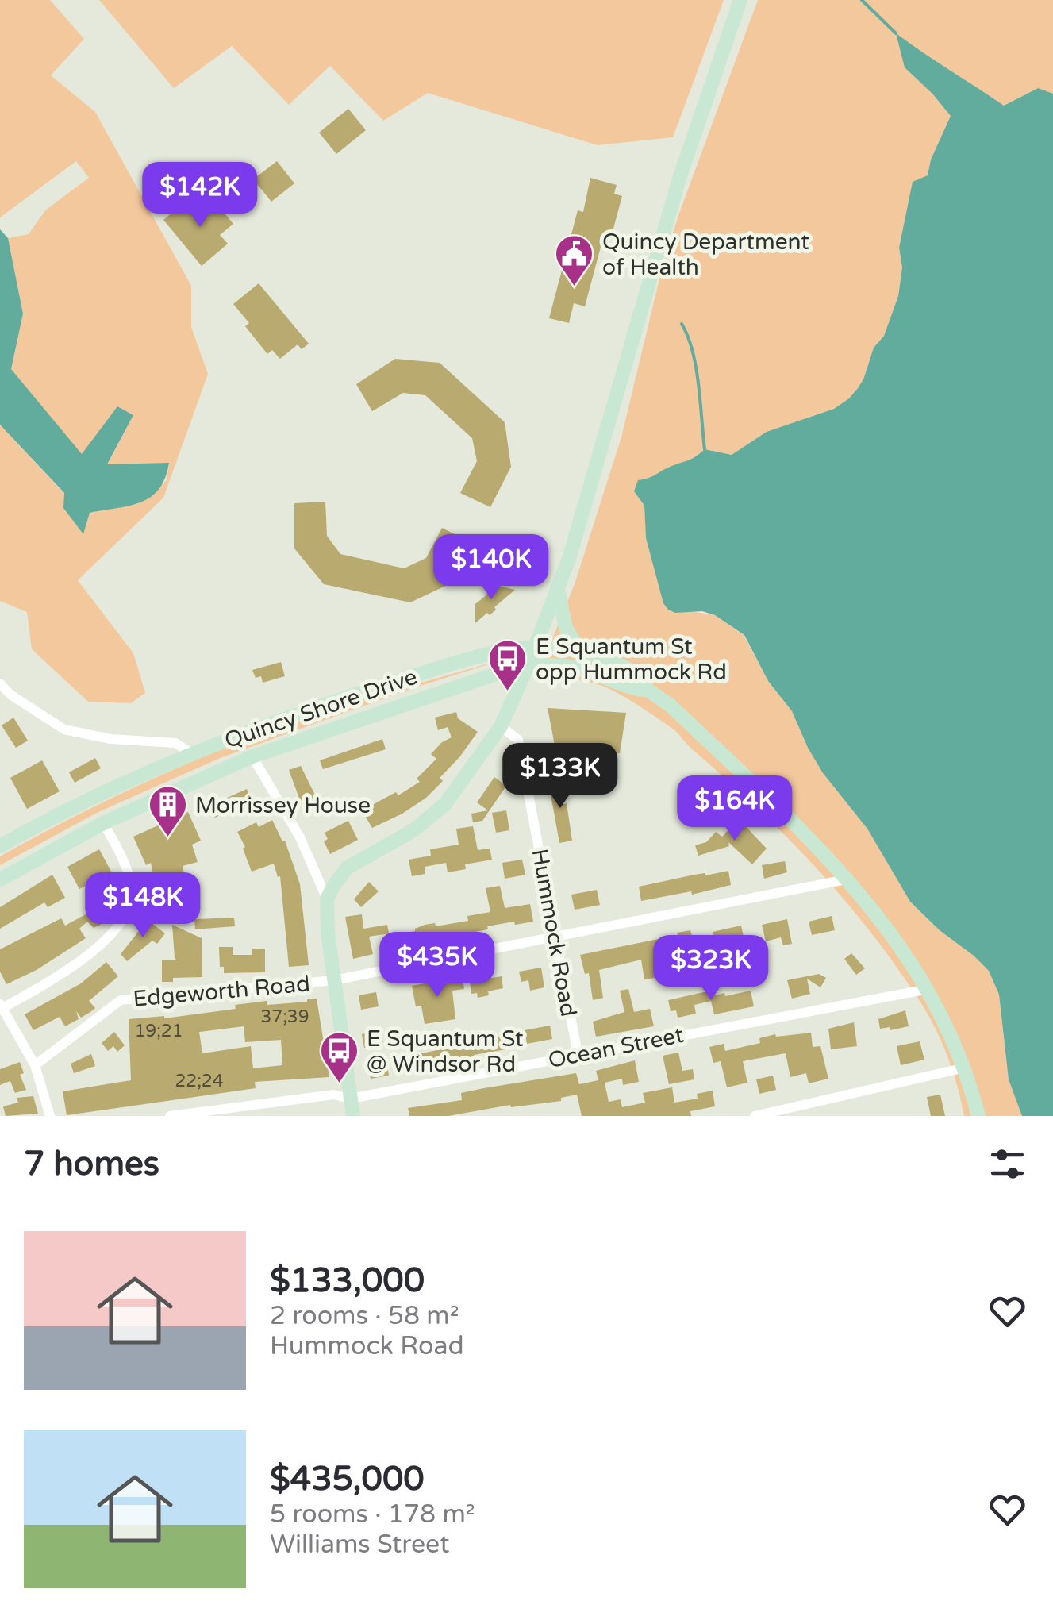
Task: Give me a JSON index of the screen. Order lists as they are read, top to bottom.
{
  "streets": {
    "main road": ["Quincy Shore Drive"],
    "street": ["Hummock Road", "Edgeworth Road", "Ocean Street"]
  },
  "crossings": [
    ["Quincy Shore Drive", "Edgeworth Road"],
    ["Quincy Shore Drive", "Ocean Street"],
    ["Hummock Road", "Edgeworth Road"],
    ["Hummock Road", "Ocean Street"]
  ],
  "places": {
    "public building": ["Quincy Department of Health"],
    "bus stop": ["E Squantum St opp Hummock Rd", "E Squantum St @ Windsor Rd"],
    "building": ["Morrissey House"]
  },
  "house_numbers": ["37;39", "19;21", "22;24"],
  "page": {
    "price": [
      "$142K",
      "$140K",
      "$133K",
      "$164K",
      "$148K",
      "$435K",
      "$323K"
    ],
    "heading": "7 homes",
    "list": [
      {
        "name": "$133,000",
        "note": "2 rooms · 58 m² · Hummock Road"
      },
      {
        "name": "$435,000",
        "note": "5 rooms · 178 m² · Williams Street"
      }
    ]
  }
}
